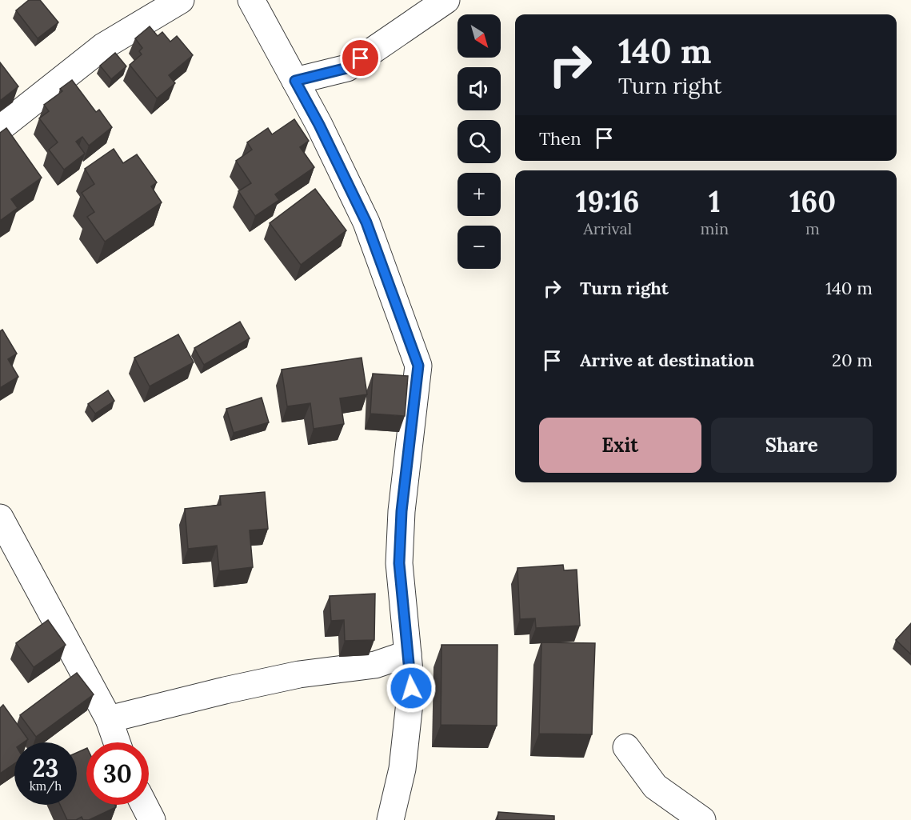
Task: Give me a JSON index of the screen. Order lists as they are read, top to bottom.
{
  "north": "bottom right",
  "page": {
    "map_buttons": ["+", "−"],
    "turn": ["140 m", "Turn right"],
    "then": "Then",
    "eta": [
      "19:16",
      "Arrival",
      "1",
      "min",
      "160",
      "m"
    ],
    "list": [
      {
        "name": "Turn right",
        "value": "140 m"
      },
      {
        "name": "Arrive at destination",
        "value": "20 m"
      }
    ],
    "buttons": ["Exit", "Share"],
    "speed": "23 km/h",
    "limit": "30"
  }
}
